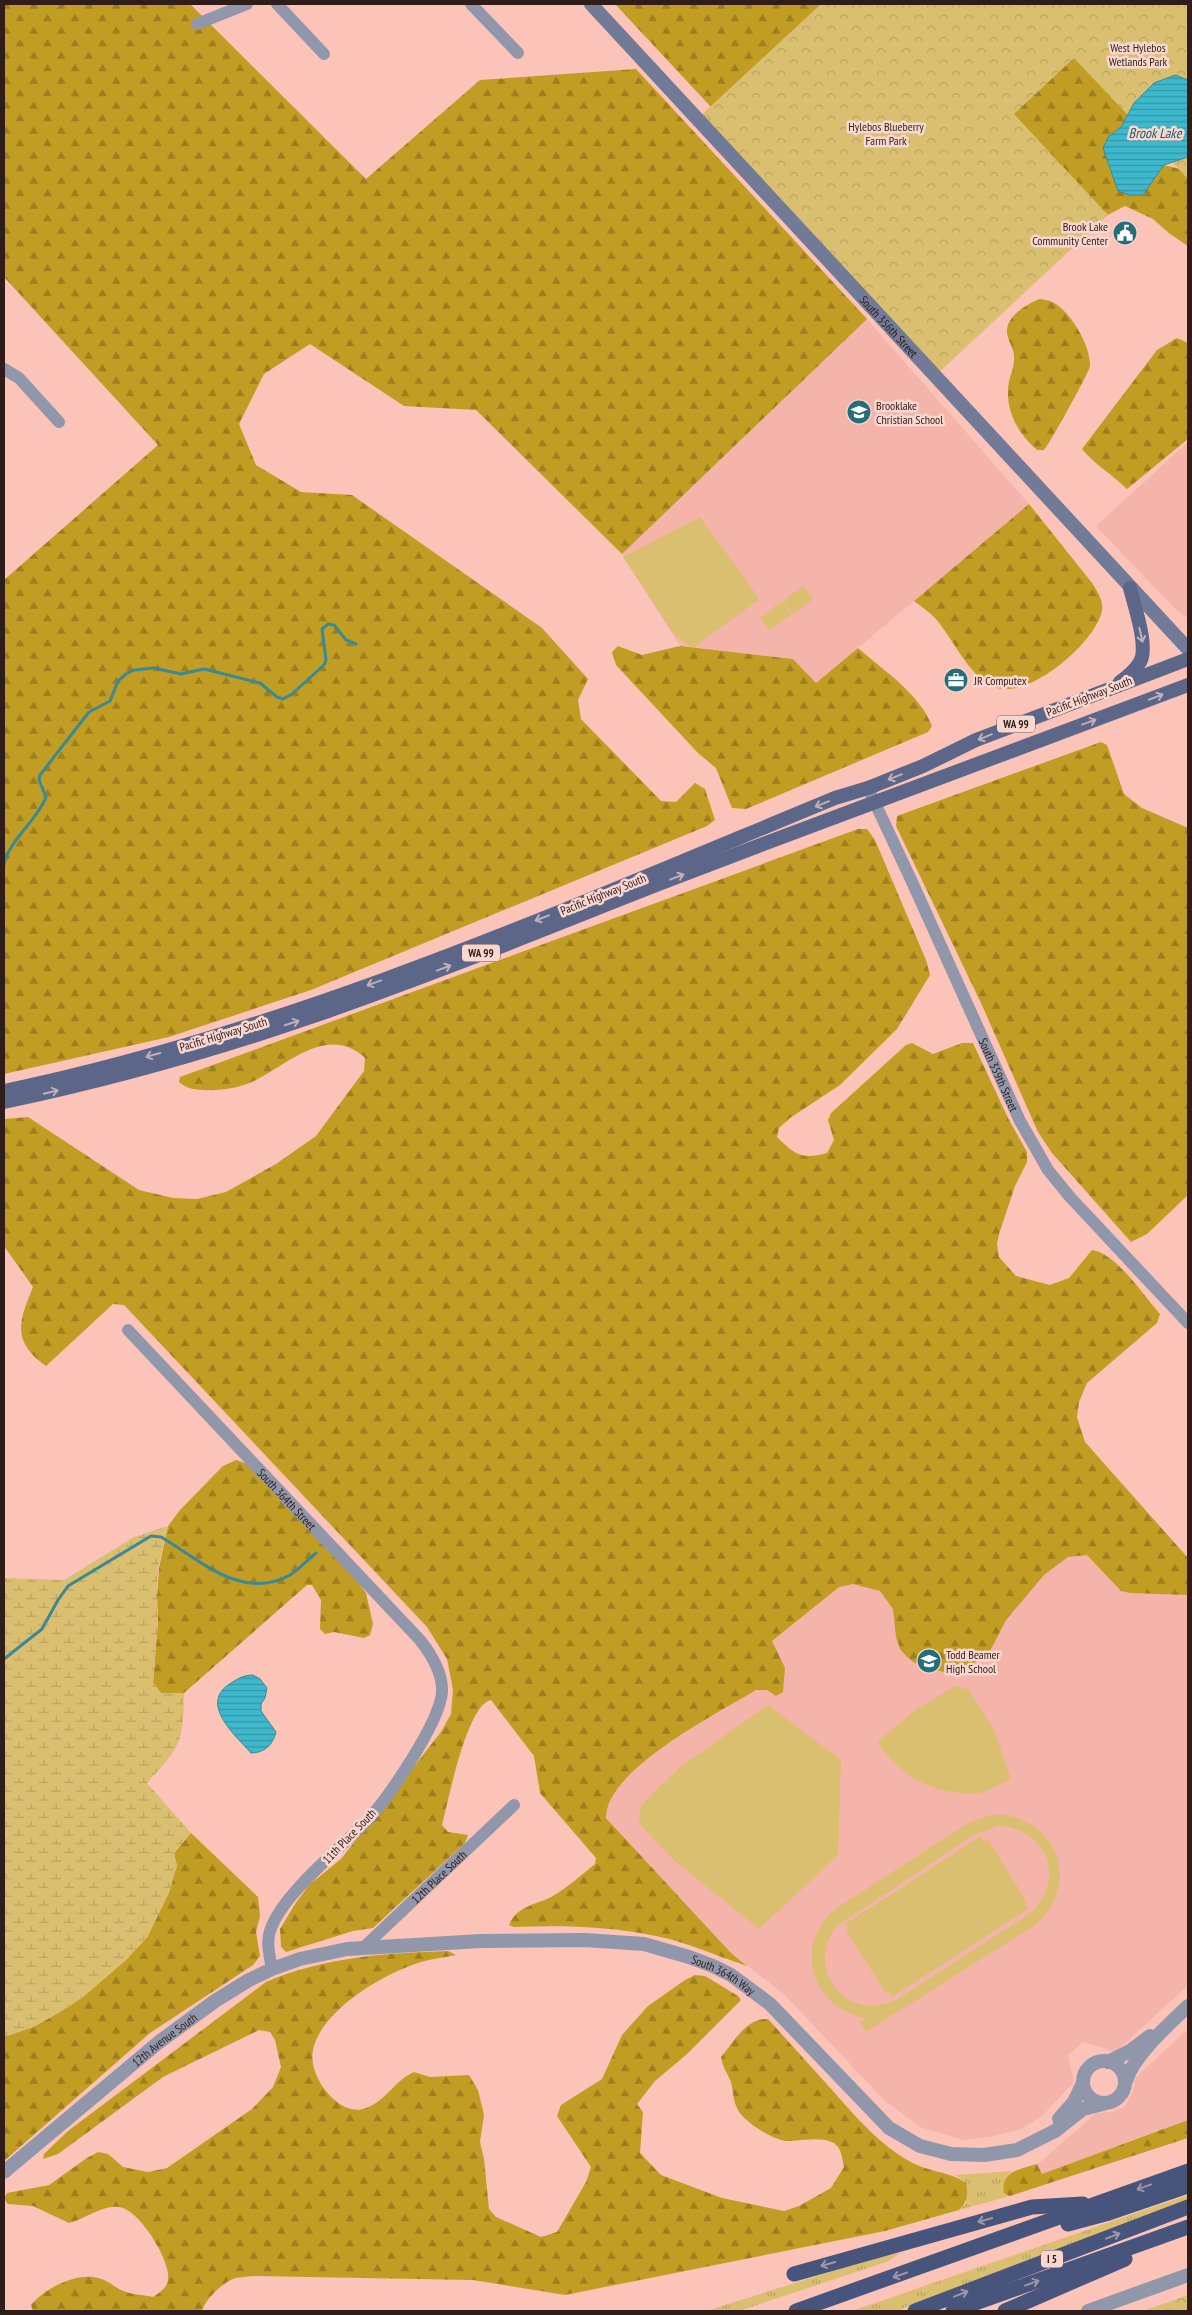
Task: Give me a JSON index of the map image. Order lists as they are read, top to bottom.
{
  "streets": {
    "highway": ["I 5"],
    "main road": ["South 356th Street", "Pacific Highway South", "WA 99"],
    "street": [
      "South 359th Street",
      "South 364th Street",
      "11th Place South",
      "12th Place South",
      "South 364th Way",
      "12th Avenue South"
    ]
  },
  "crossings": [
    ["Pacific Highway South", "South 359th Street"],
    ["South 364th Street", "11th Place South"],
    ["11th Place South", "12th Avenue South"],
    ["12th Place South", "South 364th Way"],
    ["South 364th Way", "12th Avenue South"]
  ],
  "water": ["Brook Lake"],
  "parks": ["West Hylebos Wetlands Park", "Hylebos Blueberry Farm Park"],
  "places": {
    "public building": ["Brook Lake Community Center"],
    "school or university": ["Brooklake Christian School", "Todd Beamer High School"],
    "office": ["JR Computex"]
  }
}
